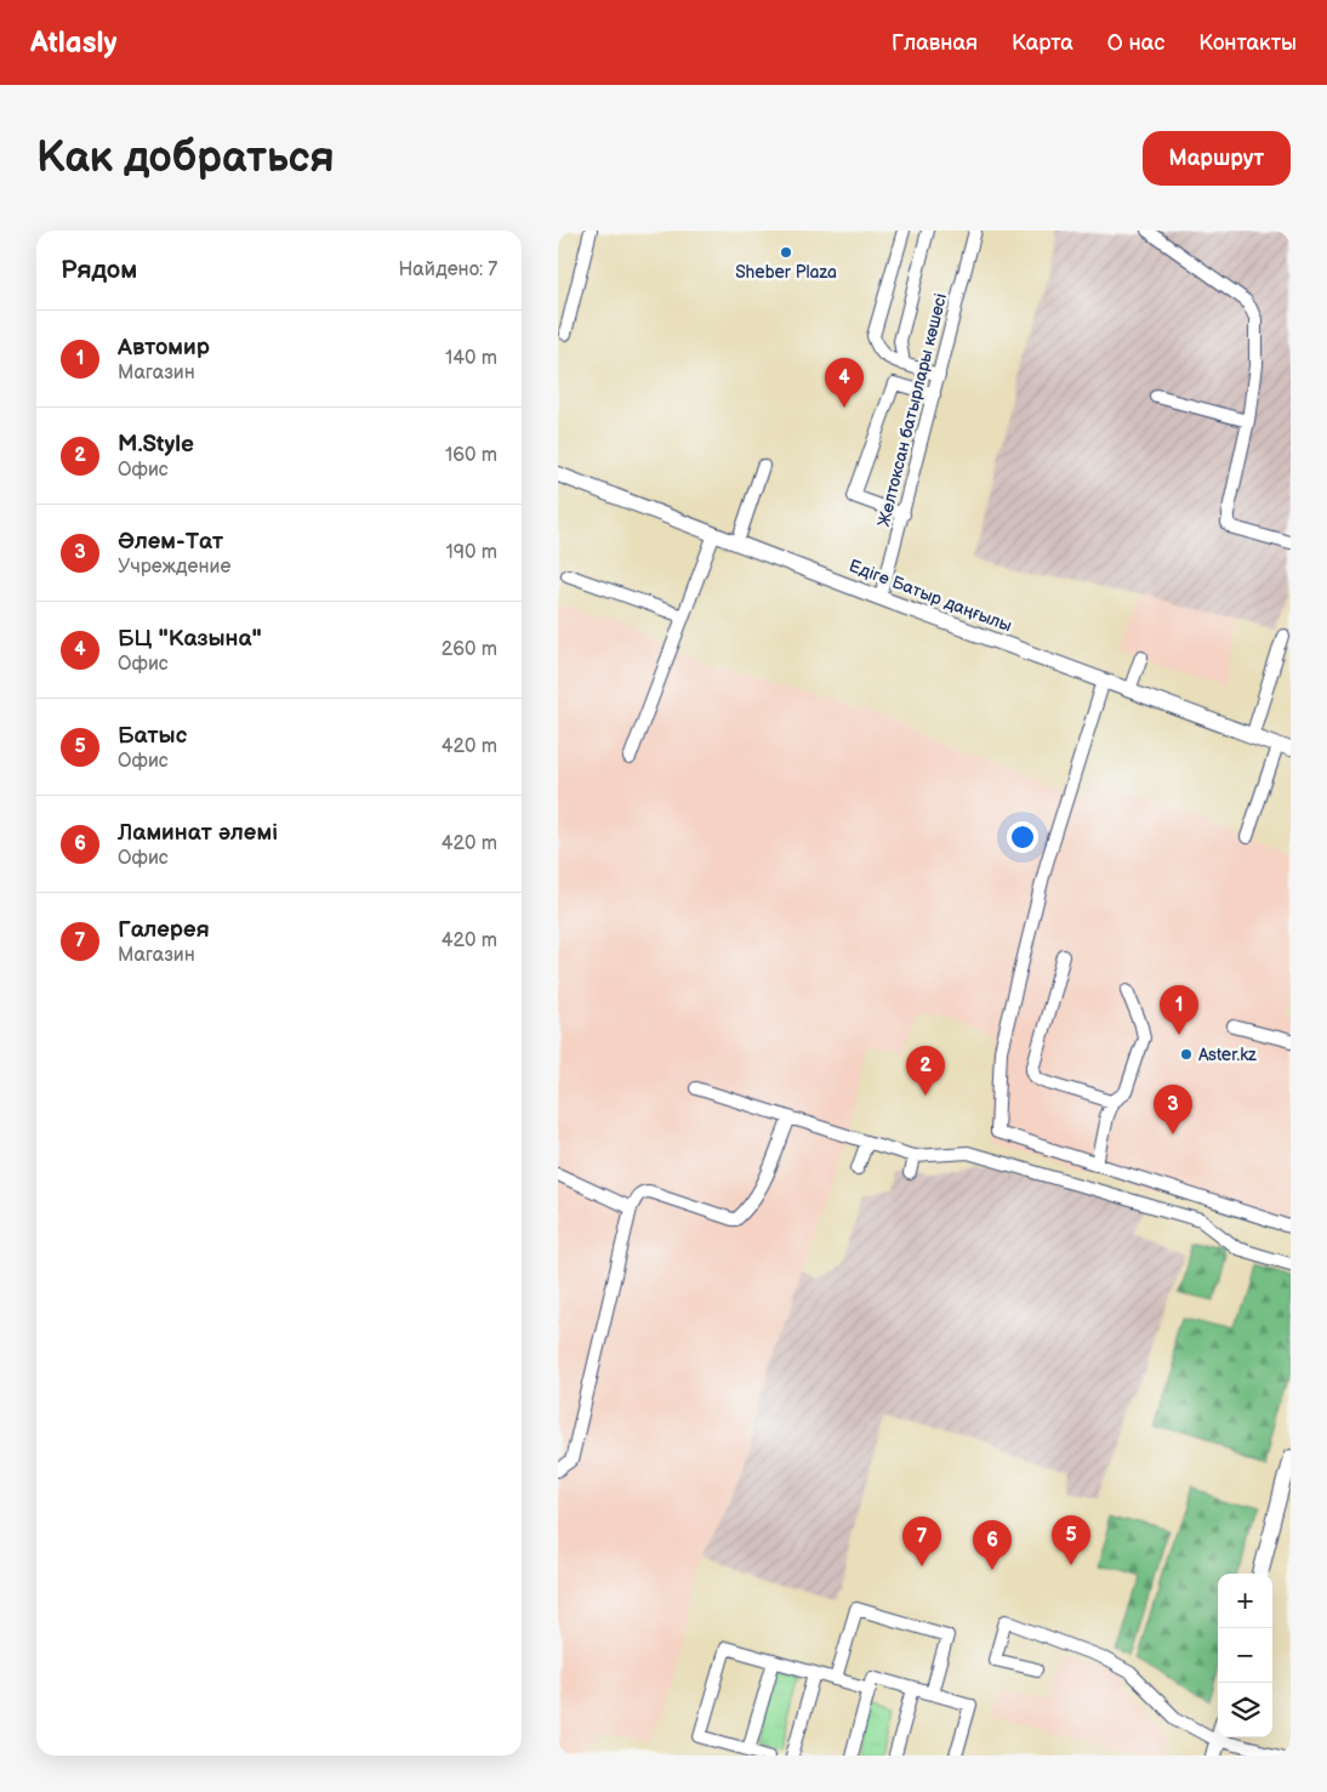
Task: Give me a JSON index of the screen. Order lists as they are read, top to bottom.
{
  "streets": {
    "main road": ["Едіге Батыр даңғылы"],
    "street": ["Желтоксан батырлары көшесі"]
  },
  "crossings": [
    ["Желтоксан батырлары көшесі", "Едіге Батыр даңғылы"]
  ],
  "places": ["Sheber Plaza", "Aster.kz"],
  "page": {
    "header": "Atlasly",
    "nav": [
      "Главная",
      "Карта",
      "О нас",
      "Контакты"
    ],
    "buttons": "Маршрут",
    "title": "Как добраться",
    "heading": ["Рядом", "Найдено: 7"],
    "list": [
      {
        "mark": "1",
        "name": "Автомир",
        "note": "Магазин",
        "value": "140 m"
      },
      {
        "mark": "2",
        "name": "M.Style",
        "note": "Офис",
        "value": "160 m"
      },
      {
        "mark": "3",
        "name": "Әлем-Тат",
        "note": "Учреждение",
        "value": "190 m"
      },
      {
        "mark": "4",
        "name": "БЦ \"Казына\"",
        "note": "Офис",
        "value": "260 m"
      },
      {
        "mark": "5",
        "name": "Батыс",
        "note": "Офис",
        "value": "420 m"
      },
      {
        "mark": "6",
        "name": "Ламинат әлемі",
        "note": "Офис",
        "value": "420 m"
      },
      {
        "mark": "7",
        "name": "Галерея",
        "note": "Магазин",
        "value": "420 m"
      }
    ],
    "pins": [
      "4",
      "1",
      "2",
      "3",
      "5",
      "7",
      "6"
    ],
    "map_buttons": ["+", "−"]
  }
}
